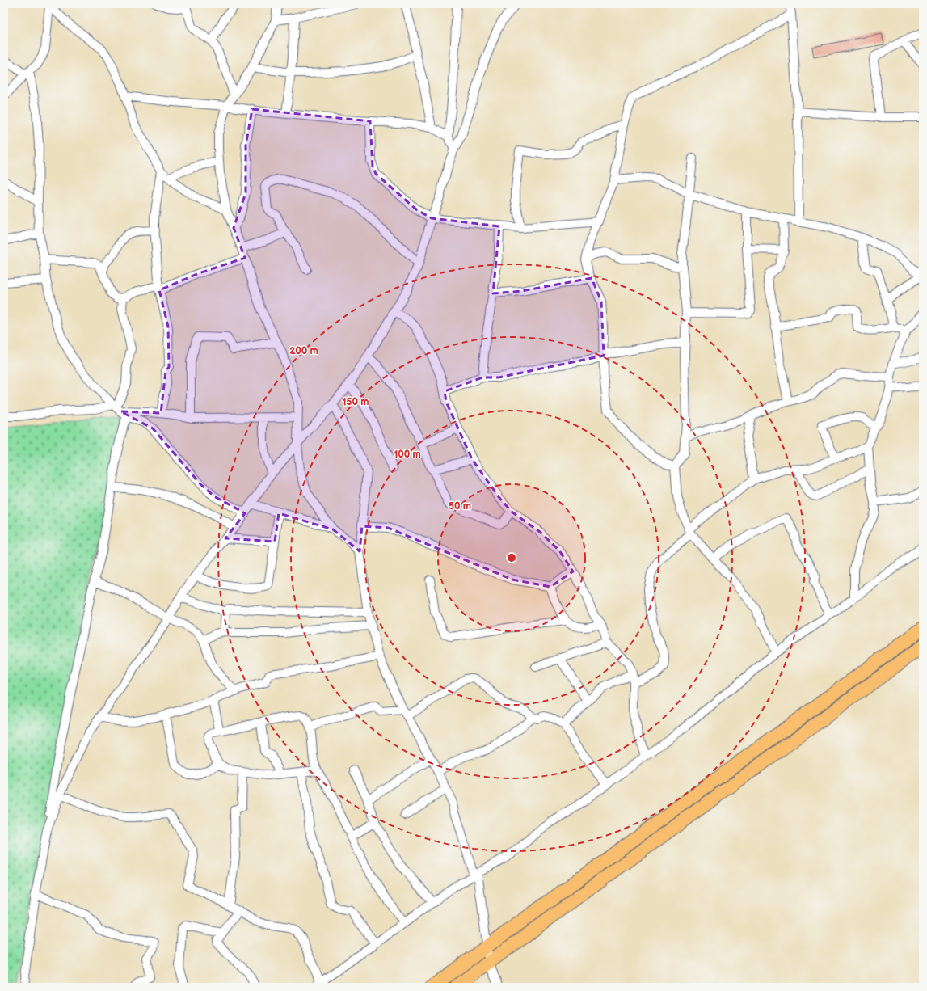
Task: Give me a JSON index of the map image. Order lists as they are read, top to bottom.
{
  "rings": [
    "200 m",
    "150 m",
    "100 m",
    "50 m"
  ]
}
